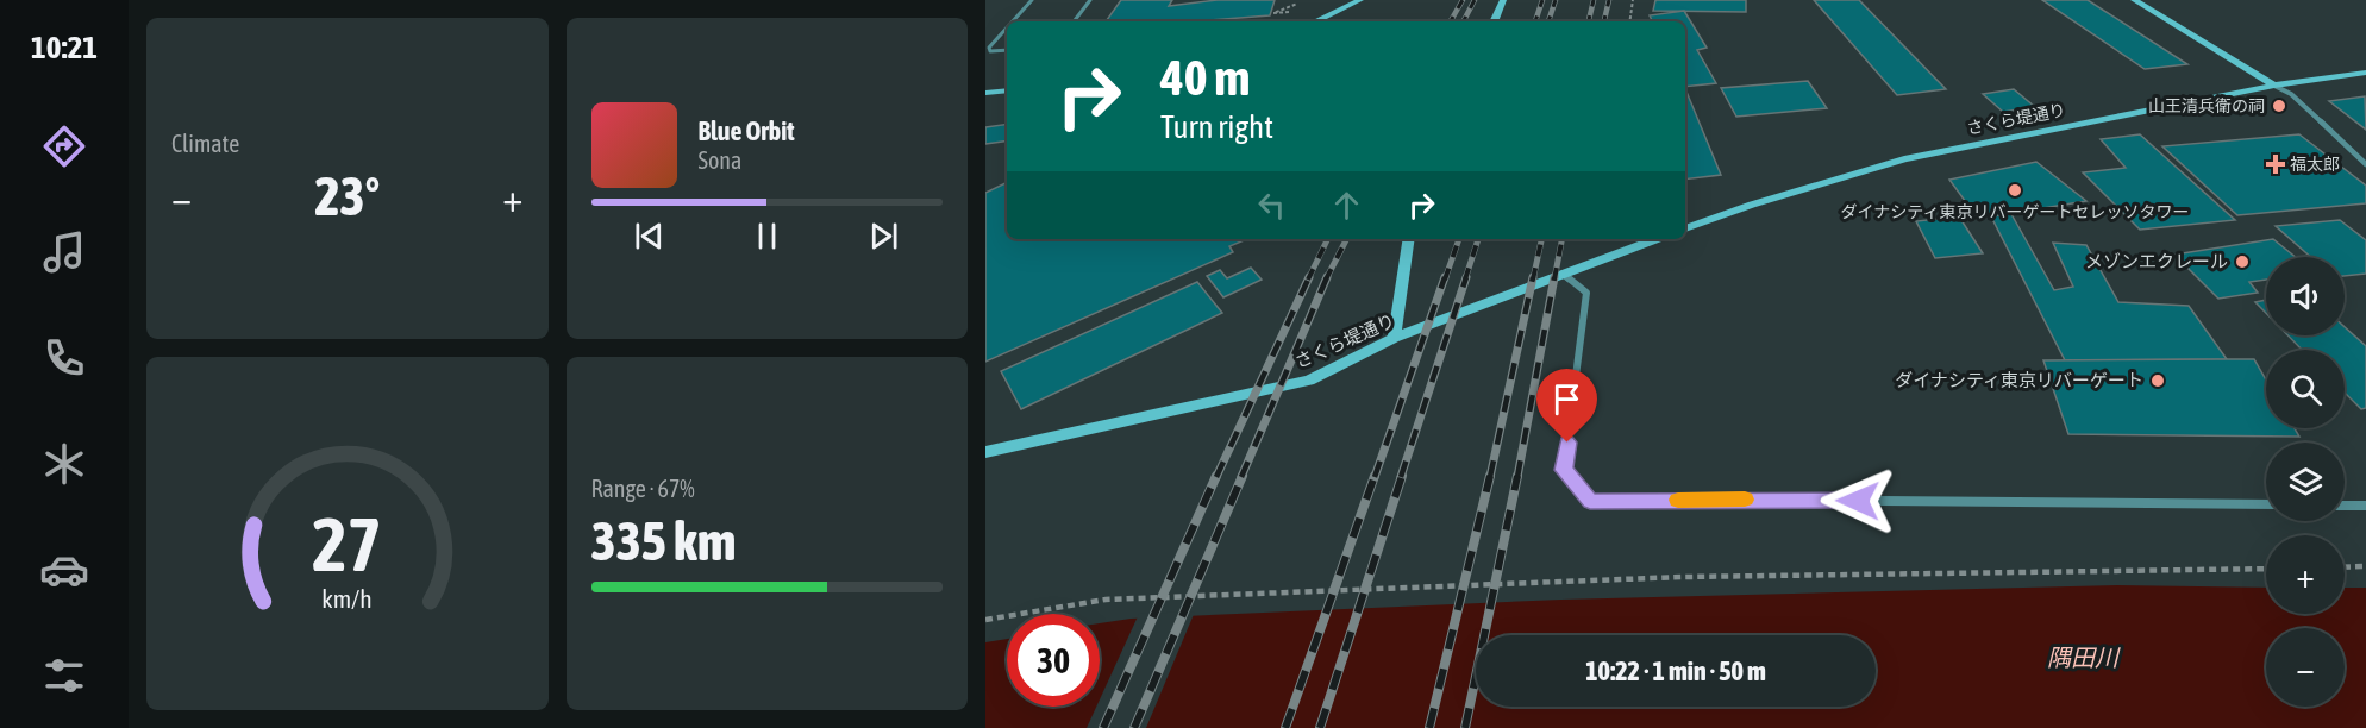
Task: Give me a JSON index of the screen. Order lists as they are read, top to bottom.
{
  "streets": {
    "street": ["さくら堤通り"]
  },
  "water": ["隅田川"],
  "places": {
    "other": [
      "山王清兵衛の祠",
      "ダイナシティ東京リバーゲートセレッソタワー",
      "メゾンエクレール",
      "ダイナシティ東京リバーゲート"
    ],
    "health": ["福太郎"]
  },
  "page": {
    "tabs": "10:21",
    "tile": [
      "Climate",
      ["Range · 67%", "335 km"]
    ],
    "turn": ["40 m", "Turn right"],
    "song": ["Blue Orbit", "Sona"],
    "heat": ["−", "23°", "+"],
    "map_buttons": ["+", "−"],
    "limit": "30",
    "trip": "10:22 · 1 min · 50 m",
    "gauge": ["27", "km/h"]
  }
}
